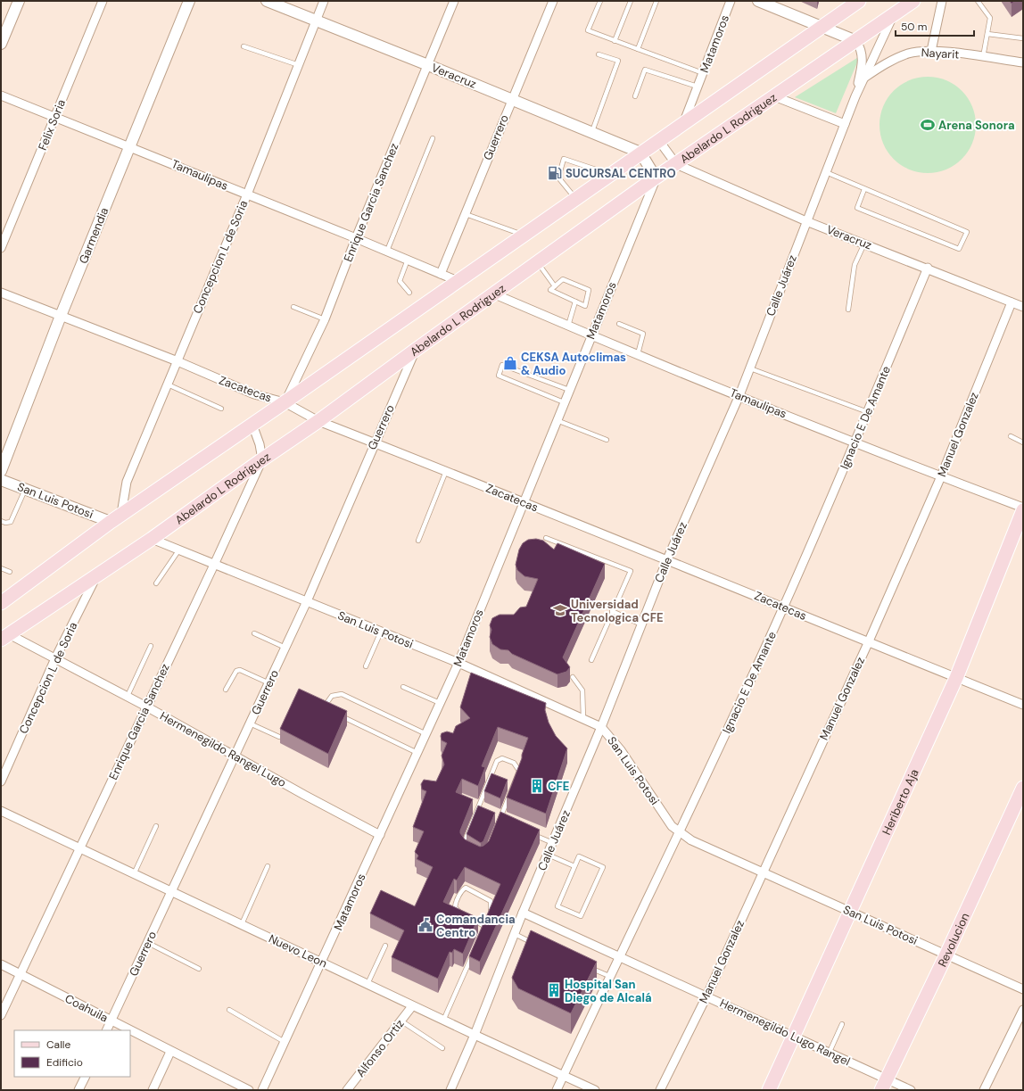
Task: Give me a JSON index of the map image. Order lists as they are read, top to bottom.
{
  "streets": {
    "main road": ["Abelardo L Rodriguez", "Heriberto Aja", "Revolucion"],
    "street": [
      "Matamoros",
      "Nayarit",
      "Veracruz",
      "Felix Soria",
      "Guerrero",
      "Tamaulipas",
      "Enrique Garcia Sanchez",
      "Garmendia",
      "Concepcion L de Soria",
      "Calle Juárez",
      "Zacatecas",
      "Ignacio E De Amante",
      "Manuel Gonzalez",
      "San Luis Potosi",
      "Hermenegildo Rangel Lugo",
      "Nuevo Leon",
      "Coahuila",
      "Hermenegildo Lugo Rangel",
      "Alfonso Ortiz"
    ]
  },
  "crossings": [
    ["Matamoros", "Abelardo L Rodriguez"],
    ["Matamoros", "Tamaulipas"],
    ["Matamoros", "Zacatecas"],
    ["Matamoros", "San Luis Potosi"],
    ["Matamoros", "Hermenegildo Rangel Lugo"],
    ["Matamoros", "Nuevo Leon"],
    ["Nayarit", "Calle Juárez"],
    ["Veracruz", "Abelardo L Rodriguez"],
    ["Veracruz", "Guerrero"],
    ["Veracruz", "Enrique Garcia Sanchez"],
    ["Veracruz", "Concepcion L de Soria"],
    ["Veracruz", "Calle Juárez"],
    ["Veracruz", "Ignacio E De Amante"],
    ["Veracruz", "Manuel Gonzalez"],
    ["Felix Soria", "Tamaulipas"],
    ["Abelardo L Rodriguez", "Guerrero"],
    ["Abelardo L Rodriguez", "Tamaulipas"],
    ["Abelardo L Rodriguez", "Enrique Garcia Sanchez"],
    ["Abelardo L Rodriguez", "Concepcion L de Soria"],
    ["Abelardo L Rodriguez", "Calle Juárez"],
    ["Abelardo L Rodriguez", "Zacatecas"],
    ["Abelardo L Rodriguez", "San Luis Potosi"],
    ["Abelardo L Rodriguez", "Hermenegildo Rangel Lugo"],
    ["Guerrero", "Tamaulipas"],
    ["Guerrero", "Zacatecas"],
    ["Guerrero", "San Luis Potosi"],
    ["Guerrero", "Hermenegildo Rangel Lugo"],
    ["Guerrero", "Nuevo Leon"],
    ["Guerrero", "Coahuila"],
    ["Tamaulipas", "Enrique Garcia Sanchez"],
    ["Tamaulipas", "Garmendia"],
    ["Tamaulipas", "Concepcion L de Soria"],
    ["Tamaulipas", "Calle Juárez"],
    ["Tamaulipas", "Ignacio E De Amante"],
    ["Tamaulipas", "Manuel Gonzalez"],
    ["Tamaulipas", "Heriberto Aja"],
    ["Enrique Garcia Sanchez", "Zacatecas"],
    ["Enrique Garcia Sanchez", "San Luis Potosi"],
    ["Enrique Garcia Sanchez", "Hermenegildo Rangel Lugo"],
    ["Enrique Garcia Sanchez", "Nuevo Leon"],
    ["Enrique Garcia Sanchez", "Coahuila"],
    ["Garmendia", "Zacatecas"],
    ["Concepcion L de Soria", "Zacatecas"],
    ["Concepcion L de Soria", "San Luis Potosi"],
    ["Concepcion L de Soria", "Hermenegildo Rangel Lugo"],
    ["Calle Juárez", "Zacatecas"],
    ["Calle Juárez", "San Luis Potosi"],
    ["Calle Juárez", "Nuevo Leon"],
    ["Calle Juárez", "Hermenegildo Lugo Rangel"],
    ["Zacatecas", "Ignacio E De Amante"],
    ["Zacatecas", "Manuel Gonzalez"],
    ["Zacatecas", "Heriberto Aja"],
    ["Ignacio E De Amante", "San Luis Potosi"],
    ["Ignacio E De Amante", "Nuevo Leon"],
    ["Ignacio E De Amante", "Hermenegildo Lugo Rangel"],
    ["Manuel Gonzalez", "San Luis Potosi"],
    ["Manuel Gonzalez", "Hermenegildo Lugo Rangel"],
    ["San Luis Potosi", "Heriberto Aja"],
    ["San Luis Potosi", "Revolucion"],
    ["Heriberto Aja", "Hermenegildo Lugo Rangel"],
    ["Revolucion", "Hermenegildo Lugo Rangel"],
    ["Nuevo Leon", "Alfonso Ortiz"]
  ],
  "places": {
    "sports": ["Arena Sonora"],
    "fuel station": ["SUCURSAL CENTRO"],
    "shop": ["CEKSA Autoclimas & Audio"],
    "school or university": ["Universidad Tecnologica CFE"],
    "building": ["CFE", "Hospital San Diego de Alcalá"],
    "public building": ["Comandancia Centro"]
  },
  "legend": ["Calle", "Edificio"],
  "scale_bar": "50 m"
}
